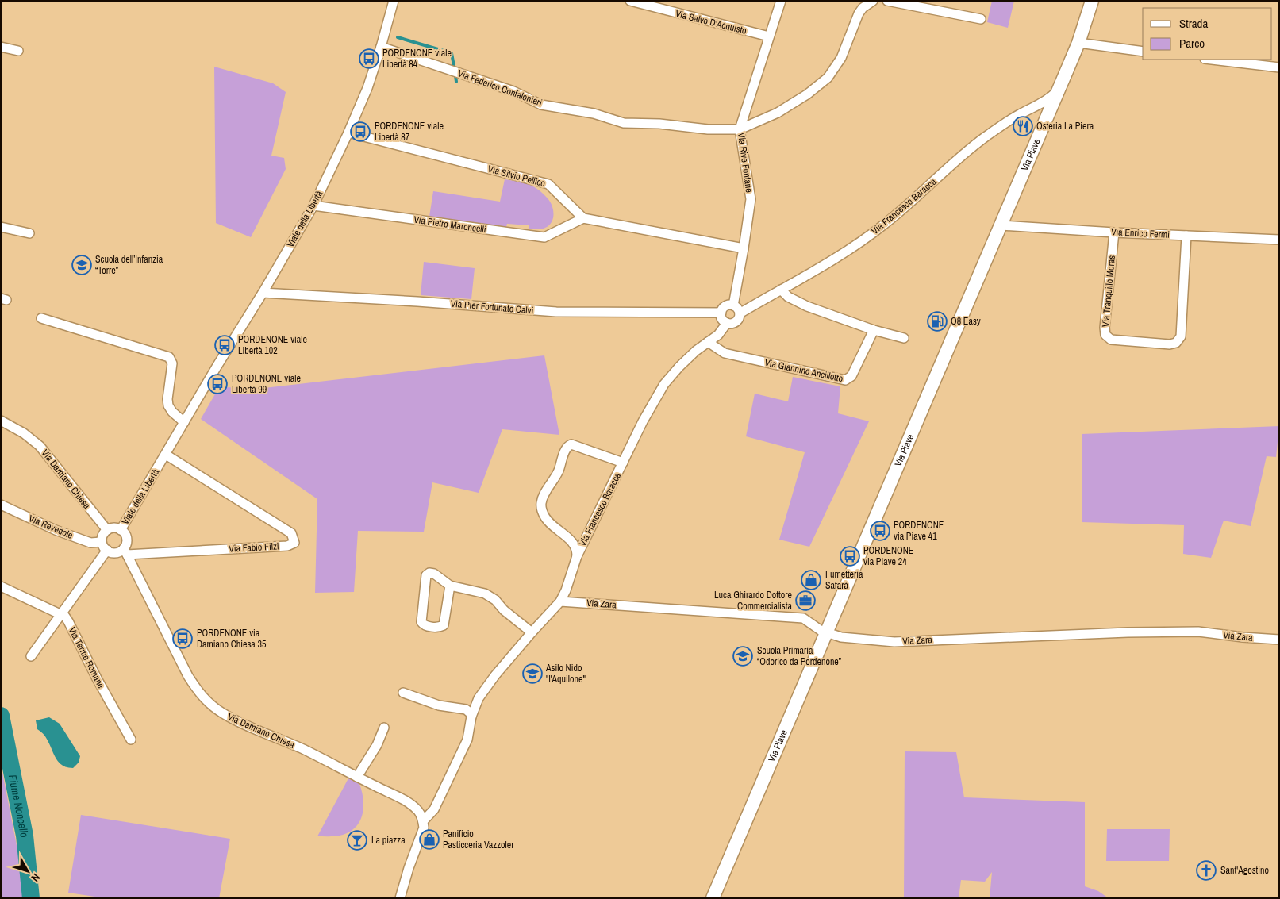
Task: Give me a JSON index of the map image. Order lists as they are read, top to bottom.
{
  "streets": {
    "street": [
      "Via Salvo D'Acquisto",
      "Via Federico Confalonieri",
      "Via Piave",
      "Via Rive Fontane",
      "Via Silvio Pellico",
      "Via Francesco Baracca",
      "Viale della Libertà",
      "Via Pietro Maroncelli",
      "Via Enrico Fermi",
      "Via Tranquillo Moras",
      "Via Pier Fortunato Calvi",
      "Via Giannino Ancillotto",
      "Via Damiano Chiesa",
      "Via Revedole",
      "Via Fabio Filzi",
      "Via Zara",
      "Via Terme Romane"
    ]
  },
  "crossings": [
    ["Via Salvo D'Acquisto", "Via Rive Fontane"],
    ["Via Federico Confalonieri", "Via Rive Fontane"],
    ["Via Federico Confalonieri", "Viale della Libertà"],
    ["Via Piave", "Via Francesco Baracca"],
    ["Via Piave", "Via Enrico Fermi"],
    ["Via Piave", "Via Zara"],
    ["Via Rive Fontane", "Via Francesco Baracca"],
    ["Via Rive Fontane", "Via Pier Fortunato Calvi"],
    ["Via Silvio Pellico", "Viale della Libertà"],
    ["Via Silvio Pellico", "Via Pietro Maroncelli"],
    ["Via Francesco Baracca", "Via Pier Fortunato Calvi"],
    ["Via Francesco Baracca", "Via Giannino Ancillotto"],
    ["Via Francesco Baracca", "Via Damiano Chiesa"],
    ["Via Francesco Baracca", "Via Zara"],
    ["Viale della Libertà", "Via Pietro Maroncelli"],
    ["Viale della Libertà", "Via Pier Fortunato Calvi"],
    ["Viale della Libertà", "Via Damiano Chiesa"],
    ["Viale della Libertà", "Via Revedole"],
    ["Viale della Libertà", "Via Fabio Filzi"],
    ["Via Enrico Fermi", "Via Tranquillo Moras"],
    ["Via Damiano Chiesa", "Via Revedole"],
    ["Via Damiano Chiesa", "Via Fabio Filzi"],
    ["Via Revedole", "Via Fabio Filzi"]
  ],
  "water": ["Fiume Noncello"],
  "places": {
    "bus stop": [
      "PORDENONE viale Libertà 84",
      "PORDENONE viale Libertà 87",
      "PORDENONE viale Libertà 102",
      "PORDENONE viale Libertà 99",
      "PORDENONE via Piave 41",
      "PORDENONE via Piave 24",
      "PORDENONE via Damiano Chiesa 35"
    ],
    "restaurant": ["Osteria La Piera"],
    "school or university": ["Scuola dell’Infanzia “Torre”", "Scuola Primaria “Odorico da Pordenone”", "Asilo Nido \"l'Aquilone\""],
    "fuel station": ["Q8 Easy"],
    "shop": ["Fumetteria Safarà", "Panificio Pasticceria Vazzoler"],
    "office": ["Luca Ghirardo Dottore Commercialista"],
    "bar": ["La piazza"],
    "church": ["Sant'Agostino"]
  },
  "legend": ["Strada", "Parco"],
  "north": "bottom right"
}
